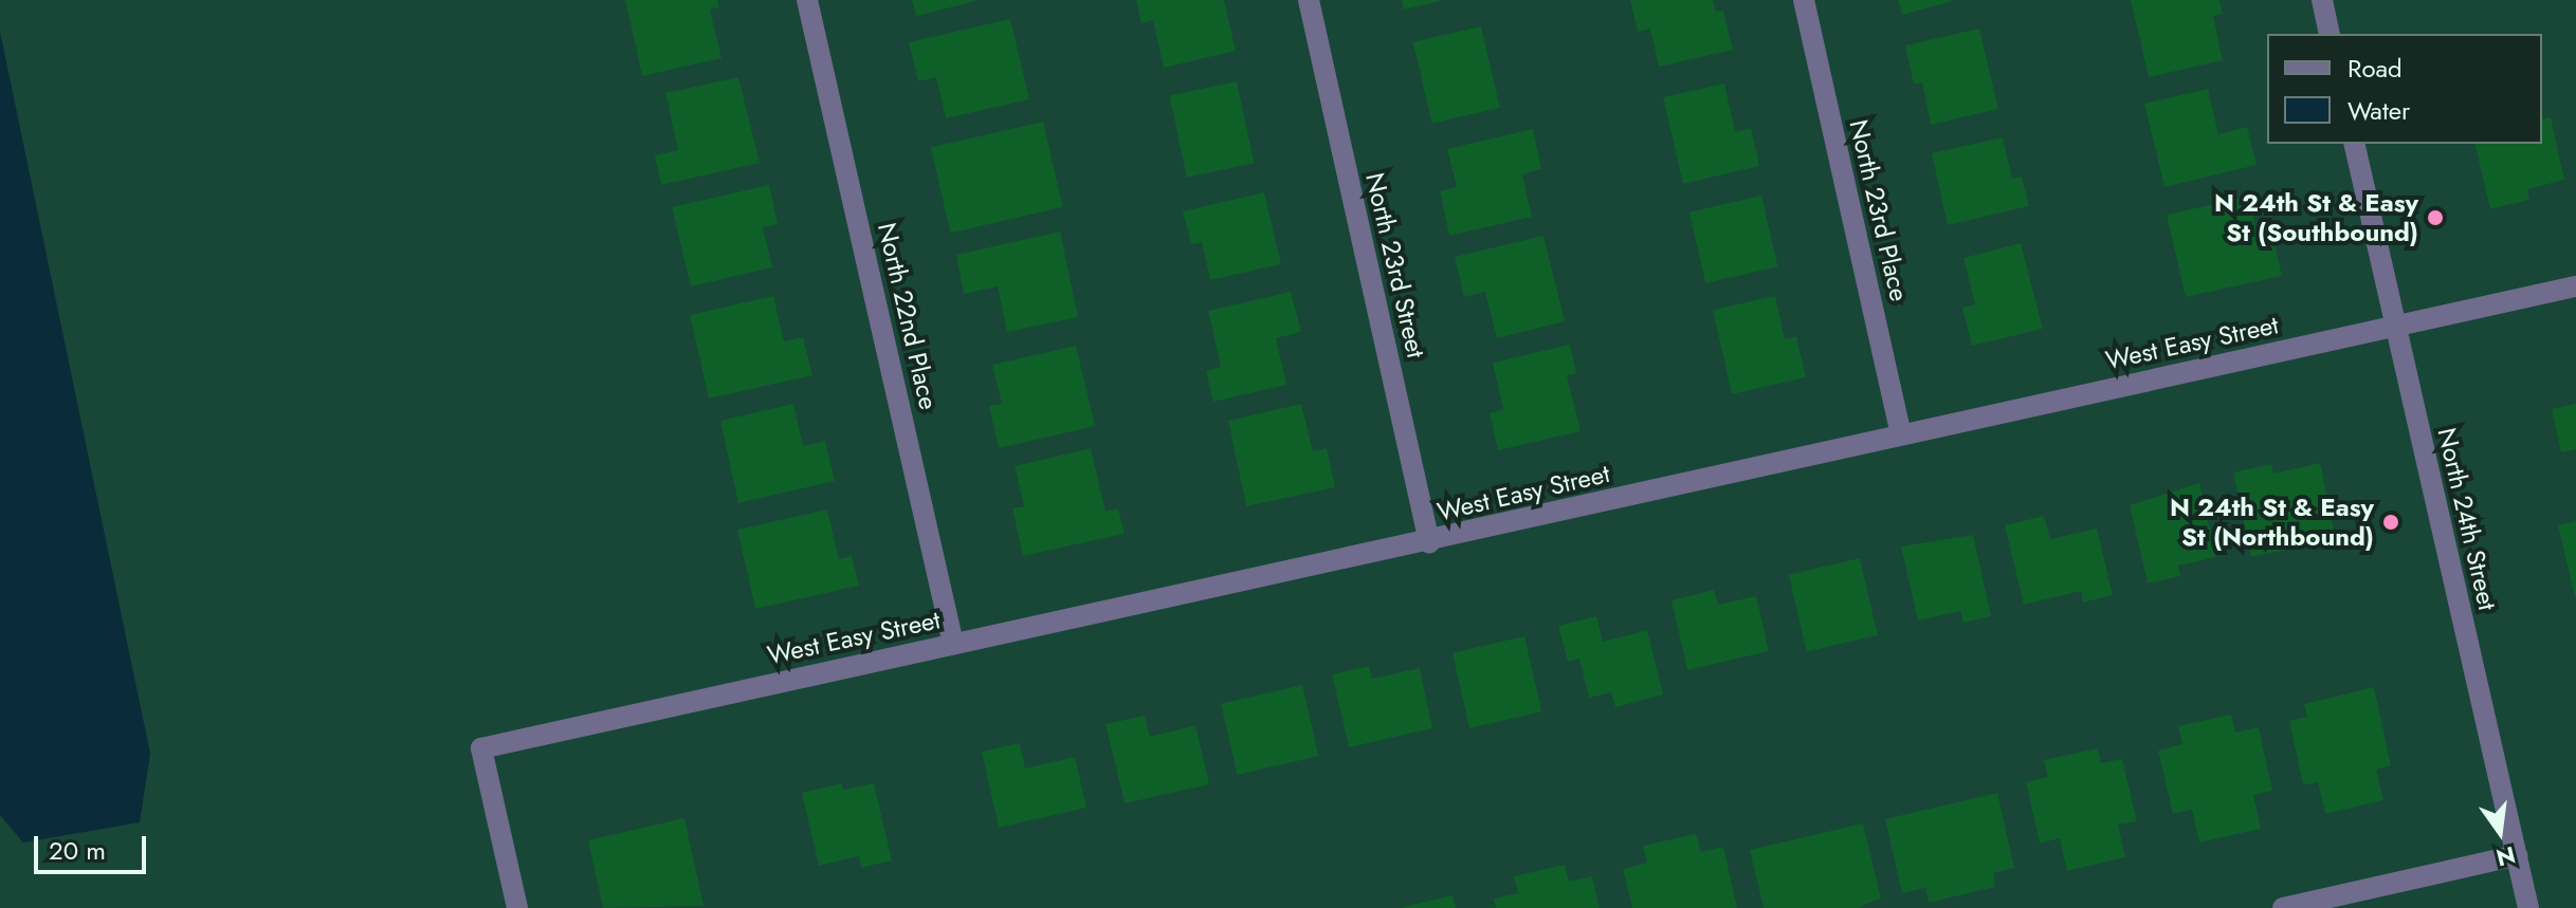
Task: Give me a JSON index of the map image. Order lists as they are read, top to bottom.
{
  "streets": {
    "street": [
      "North 23rd Place",
      "North 23rd Street",
      "North 22nd Place",
      "West Easy Street",
      "North 24th Street"
    ]
  },
  "crossings": [
    ["North 23rd Place", "West Easy Street"],
    ["North 23rd Street", "West Easy Street"],
    ["North 22nd Place", "West Easy Street"],
    ["West Easy Street", "North 24th Street"]
  ],
  "places": ["N 24th St & Easy St (Southbound)", "N 24th St & Easy St (Northbound)"],
  "legend": ["Road", "Water"],
  "scale_bar": "20 m",
  "north": "bottom"
}
